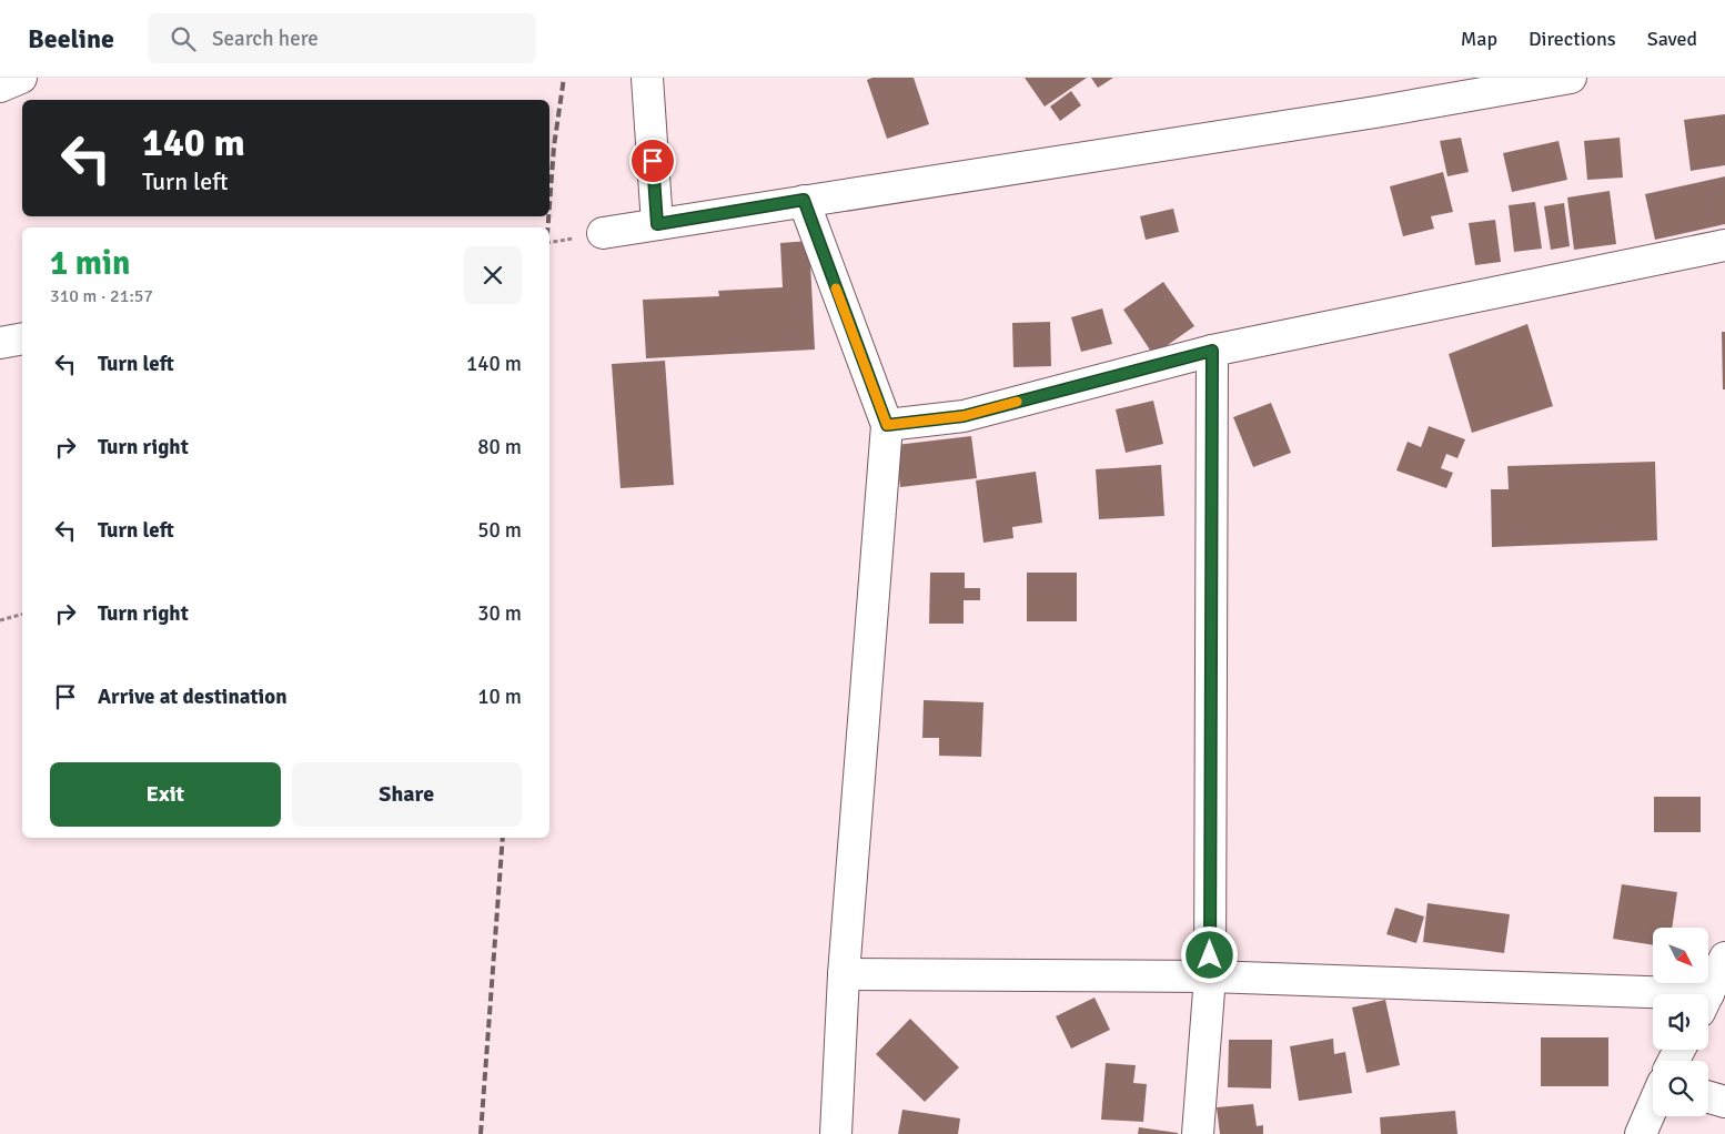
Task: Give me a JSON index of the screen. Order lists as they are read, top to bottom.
{
  "north": "bottom right",
  "page": {
    "header": "Beeline",
    "search": "Search here",
    "nav": ["Map", "Directions", "Saved"],
    "turn": ["140 m", "Turn left"],
    "heading": ["1 min", "310 m · 21:57"],
    "list": [
      {
        "name": "Turn left",
        "value": "140 m"
      },
      {
        "name": "Turn right",
        "value": "80 m"
      },
      {
        "name": "Turn left",
        "value": "50 m"
      },
      {
        "name": "Turn right",
        "value": "30 m"
      },
      {
        "name": "Arrive at destination",
        "value": "10 m"
      }
    ],
    "buttons": ["Exit", "Share"]
  }
}
